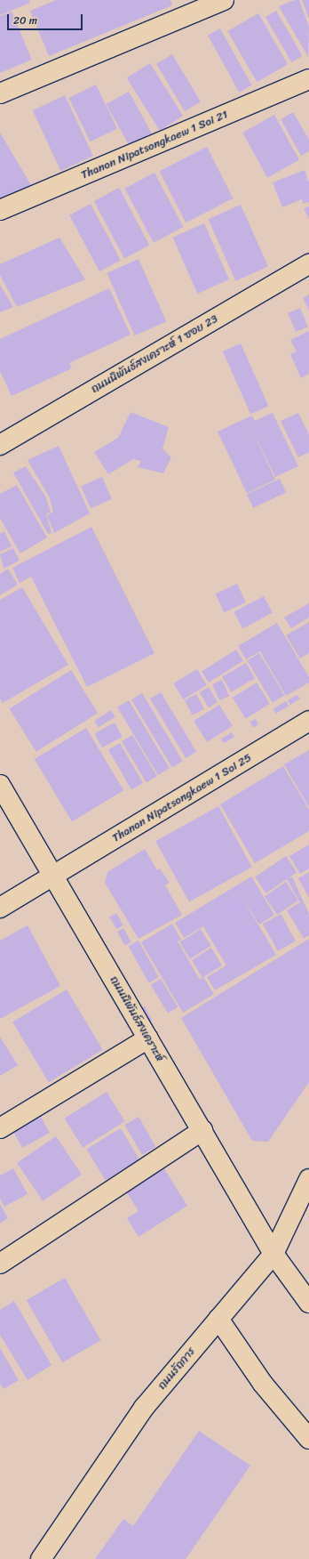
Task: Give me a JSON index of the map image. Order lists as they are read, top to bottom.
{
  "streets": {
    "street": [
      "Thanon Nipatsongkaew 1 Soi 21",
      "ถนนนิพันธ์สงเคราะห์ 1 ซอย 23",
      "Thanon Nipatsongkaew 1 Soi 25",
      "ถนนนิพันธ์สงเคราะห์",
      "ถนนรัถการ"
    ]
  },
  "crossings": [
    ["Thanon Nipatsongkaew 1 Soi 25", "ถนนนิพันธ์สงเคราะห์"],
    ["ถนนนิพันธ์สงเคราะห์", "ถนนรัถการ"]
  ],
  "scale_bar": "20 m"
}
